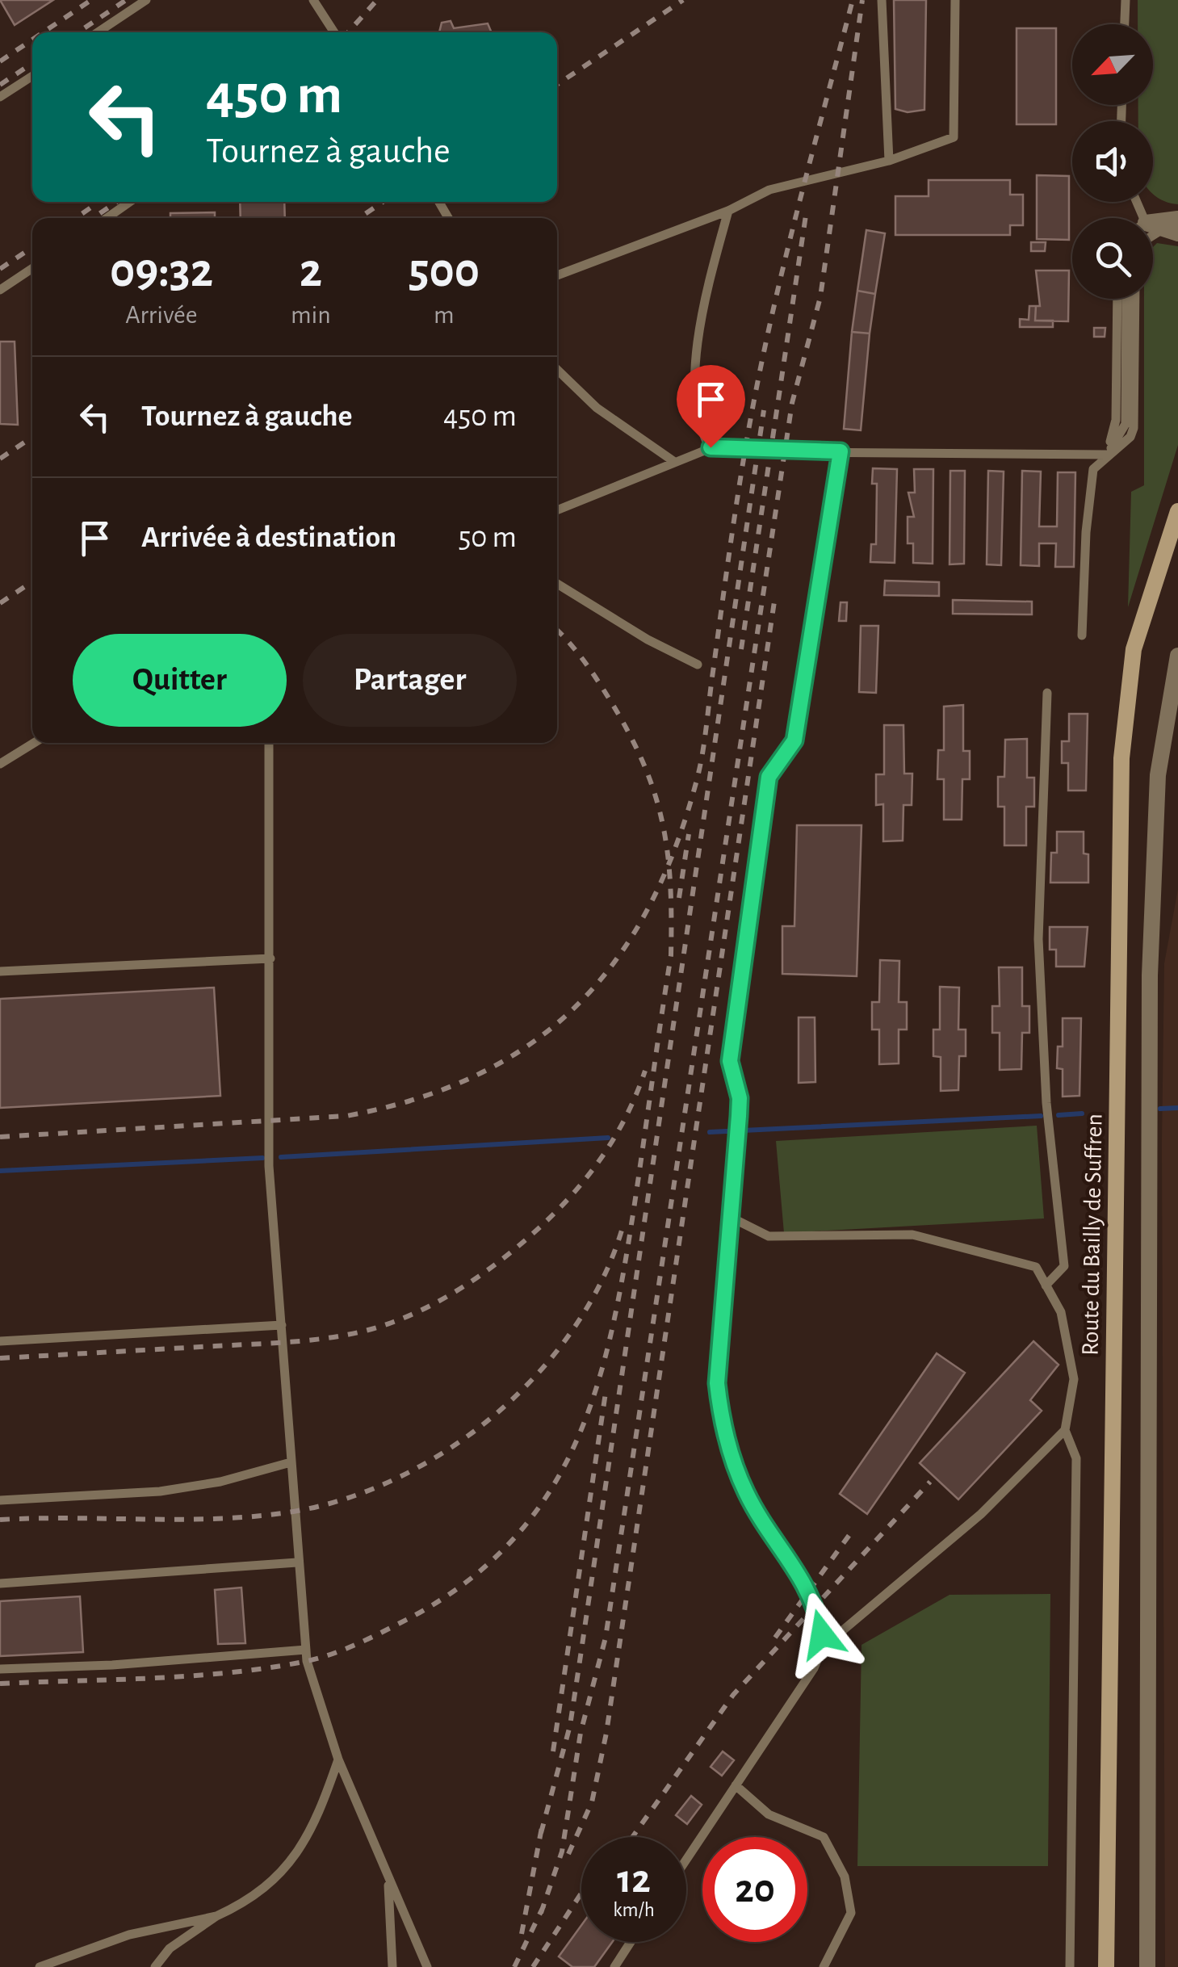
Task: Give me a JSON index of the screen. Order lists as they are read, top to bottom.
{
  "streets": {
    "main road": ["Route du Bailly de Suffren"]
  },
  "north": "bottom left",
  "page": {
    "turn": ["450 m", "Tournez à gauche"],
    "eta": [
      "09:32",
      "Arrivée",
      "2",
      "min",
      "500",
      "m"
    ],
    "list": [
      {
        "name": "Tournez à gauche",
        "value": "450 m"
      },
      {
        "name": "Arrivée à destination",
        "value": "50 m"
      }
    ],
    "buttons": ["Quitter", "Partager"],
    "speed": "12 km/h",
    "limit": "20"
  }
}
